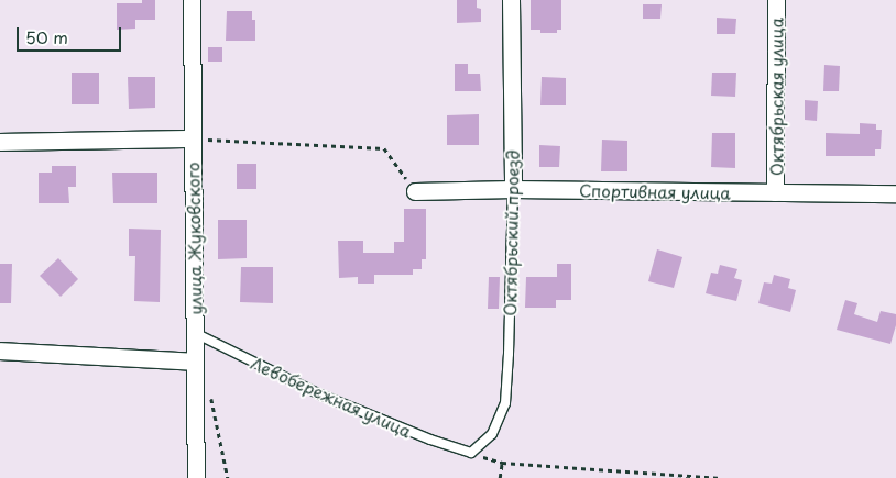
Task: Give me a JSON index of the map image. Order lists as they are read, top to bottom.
{
  "streets": {
    "street": [
      "Октябрьская улица",
      "Спортивная улица",
      "Октябрьский проезд",
      "улица Жуковского"
    ],
    "lane": ["Левобережная улица"]
  },
  "crossings": [
    ["Октябрьская улица", "Спортивная улица"],
    ["Спортивная улица", "Октябрьский проезд"],
    ["Октябрьский проезд", "Левобережная улица"],
    ["улица Жуковского", "Левобережная улица"]
  ],
  "scale_bar": "50 m"
}
